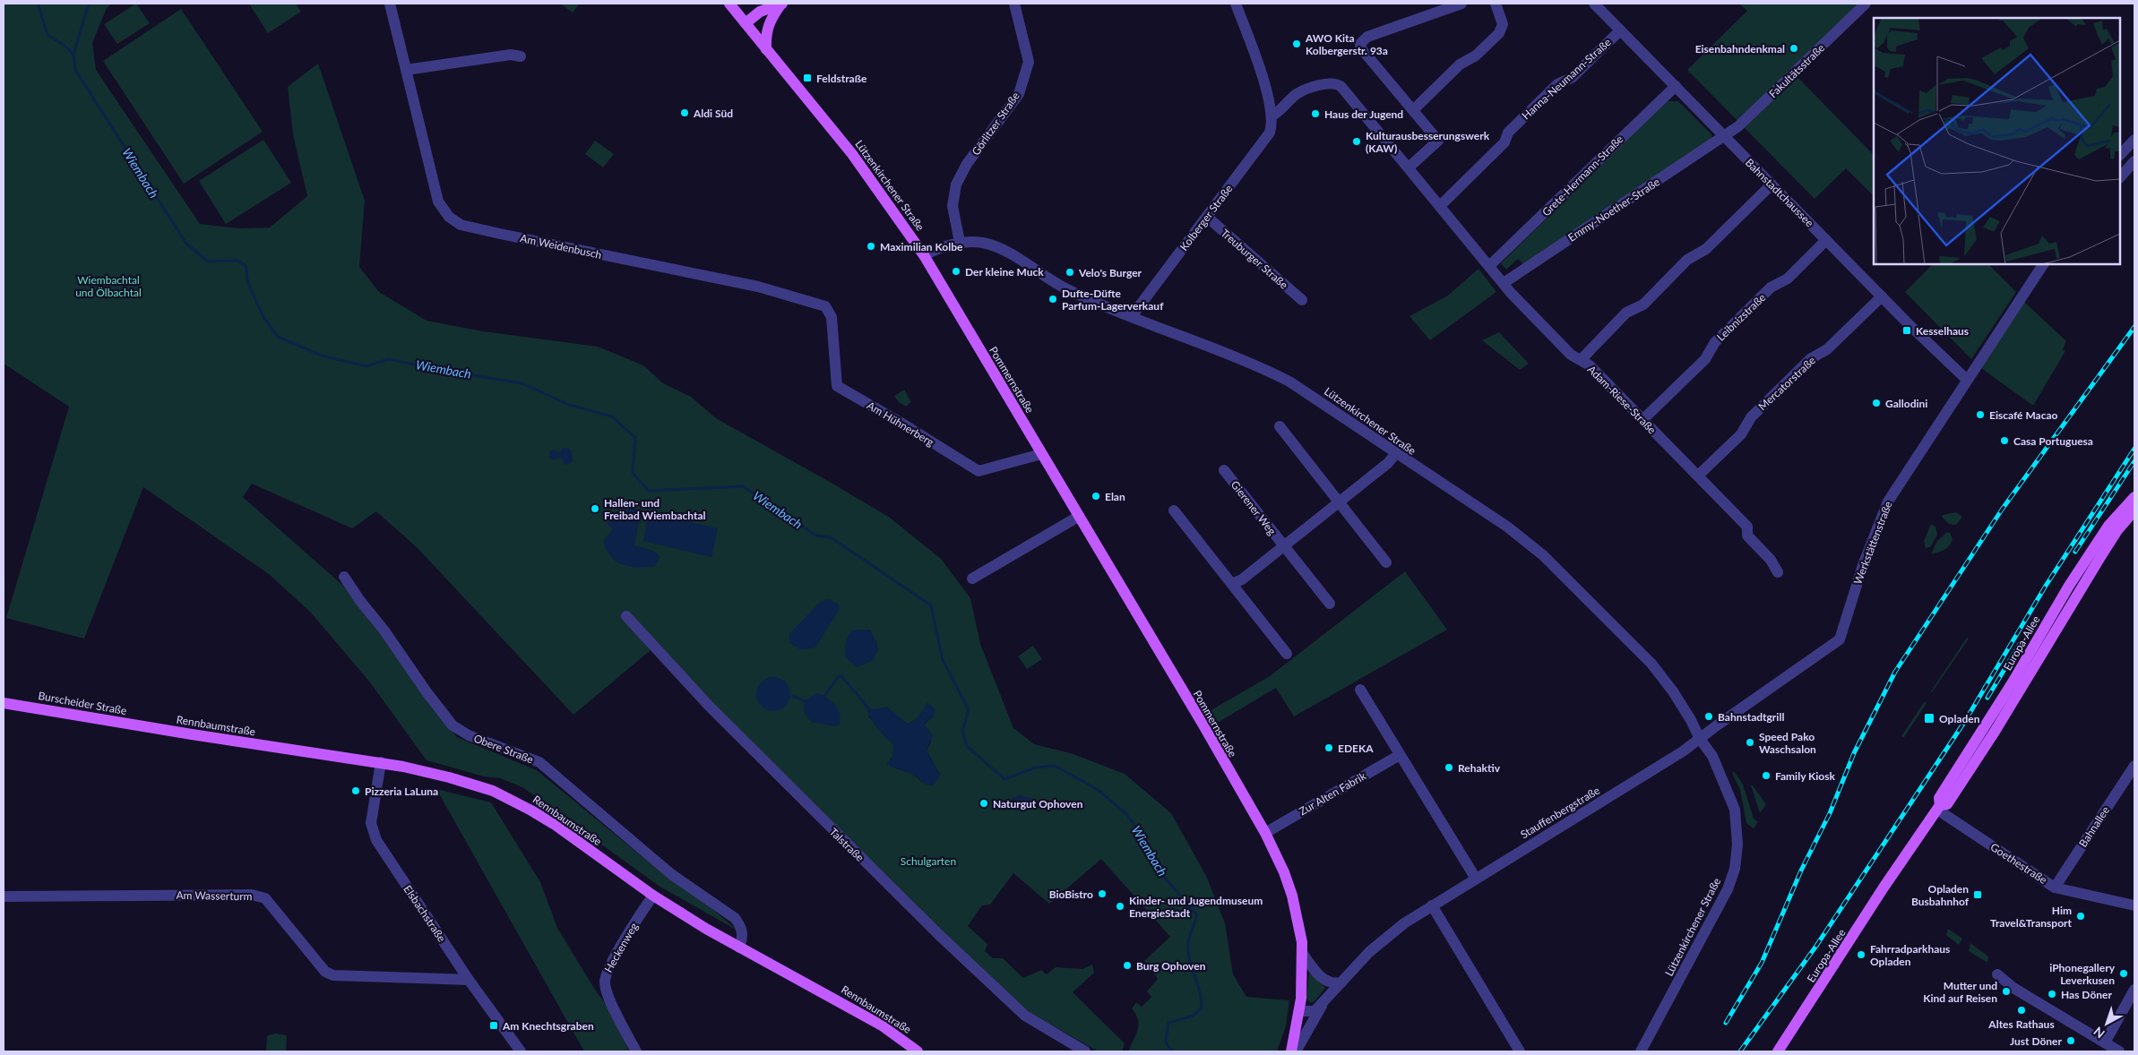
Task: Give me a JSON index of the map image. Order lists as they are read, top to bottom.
{
  "streets": {
    "main road": [
      "Lützenkirchener Straße",
      "Pommernstraße",
      "Europa-Allee",
      "Burscheider Straße",
      "Rennbaumstraße"
    ],
    "street": [
      "Fakultätsstraße",
      "Hanna-Neumann-Straße",
      "Görlitzer Straße",
      "Grete-Hermann-Straße",
      "Bahnstadtchaussee",
      "Emmy-Noether-Straße",
      "Kolberger Straße",
      "Am Weidenbusch",
      "Treuburger Straße",
      "Leibnizstraße",
      "Mercatorstraße",
      "Adam-Riese-Straße",
      "Am Hühnerberg",
      "Gierener Weg",
      "Werkstättenstraße",
      "Obere Straße",
      "Zur Alten Fabrik",
      "Stauffenbergstraße",
      "Bahnallee",
      "Talstraße",
      "Goethestraße",
      "Am Wasserturm",
      "Elsbachstraße",
      "Heckenweg"
    ]
  },
  "crossings": [
    ["Fakultätsstraße", "Bahnstadtchaussee"],
    ["Fakultätsstraße", "Emmy-Noether-Straße"],
    ["Hanna-Neumann-Straße", "Bahnstadtchaussee"],
    ["Hanna-Neumann-Straße", "Adam-Riese-Straße"],
    ["Görlitzer Straße", "Lützenkirchener Straße"],
    ["Grete-Hermann-Straße", "Bahnstadtchaussee"],
    ["Grete-Hermann-Straße", "Adam-Riese-Straße"],
    ["Lützenkirchener Straße", "Kolberger Straße"],
    ["Lützenkirchener Straße", "Pommernstraße"],
    ["Lützenkirchener Straße", "Gierener Weg"],
    ["Lützenkirchener Straße", "Werkstättenstraße"],
    ["Lützenkirchener Straße", "Stauffenbergstraße"],
    ["Bahnstadtchaussee", "Emmy-Noether-Straße"],
    ["Bahnstadtchaussee", "Leibnizstraße"],
    ["Bahnstadtchaussee", "Mercatorstraße"],
    ["Bahnstadtchaussee", "Werkstättenstraße"],
    ["Emmy-Noether-Straße", "Adam-Riese-Straße"],
    ["Kolberger Straße", "Treuburger Straße"],
    ["Am Weidenbusch", "Am Hühnerberg"],
    ["Leibnizstraße", "Adam-Riese-Straße"],
    ["Pommernstraße", "Am Hühnerberg"],
    ["Pommernstraße", "Zur Alten Fabrik"],
    ["Mercatorstraße", "Adam-Riese-Straße"],
    ["Werkstättenstraße", "Stauffenbergstraße"],
    ["Europa-Allee", "Goethestraße"],
    ["Burscheider Straße", "Rennbaumstraße"],
    ["Rennbaumstraße", "Obere Straße"],
    ["Rennbaumstraße", "Elsbachstraße"],
    ["Rennbaumstraße", "Heckenweg"],
    ["Bahnallee", "Goethestraße"],
    ["Am Wasserturm", "Elsbachstraße"]
  ],
  "water": ["Wiembach"],
  "parks": ["Wiembachtal und Ölbachtal", "Schulgarten"],
  "places": {
    "other": [
      "AWO Kita Kolbergerstr. 93a",
      "Eisenbahndenkmal",
      "Aldi Süd",
      "Haus der Jugend",
      "Kulturausbesserungswerk (KAW)",
      "Maximilian Kolbe",
      "Der kleine Muck",
      "Velo's Burger",
      "Dufte-Düfte Parfum-Lagerverkauf",
      "Gallodini",
      "Eiscafé Macao",
      "Casa Portuguesa",
      "Elan",
      "Hallen- und Freibad Wiembachtal",
      "Bahnstadtgrill",
      "Speed Pako Waschsalon",
      "EDEKA",
      "Rehaktiv",
      "Family Kiosk",
      "Pizzeria LaLuna",
      "Naturgut Ophoven",
      "BioBistro",
      "Kinder- und Jugendmuseum EnergieStadt",
      "Him Travel&Transport",
      "Fahrradparkhaus Opladen",
      "Burg Ophoven",
      "iPhonegallery Leverkusen",
      "Mutter und Kind auf Reisen",
      "Has Döner",
      "Altes Rathaus",
      "Just Döner"
    ],
    "transit": [
      "Feldstraße",
      "Kesselhaus",
      "Opladen",
      "Opladen Busbahnhof",
      "Am Knechtsgraben"
    ]
  },
  "north": "bottom left"
}
